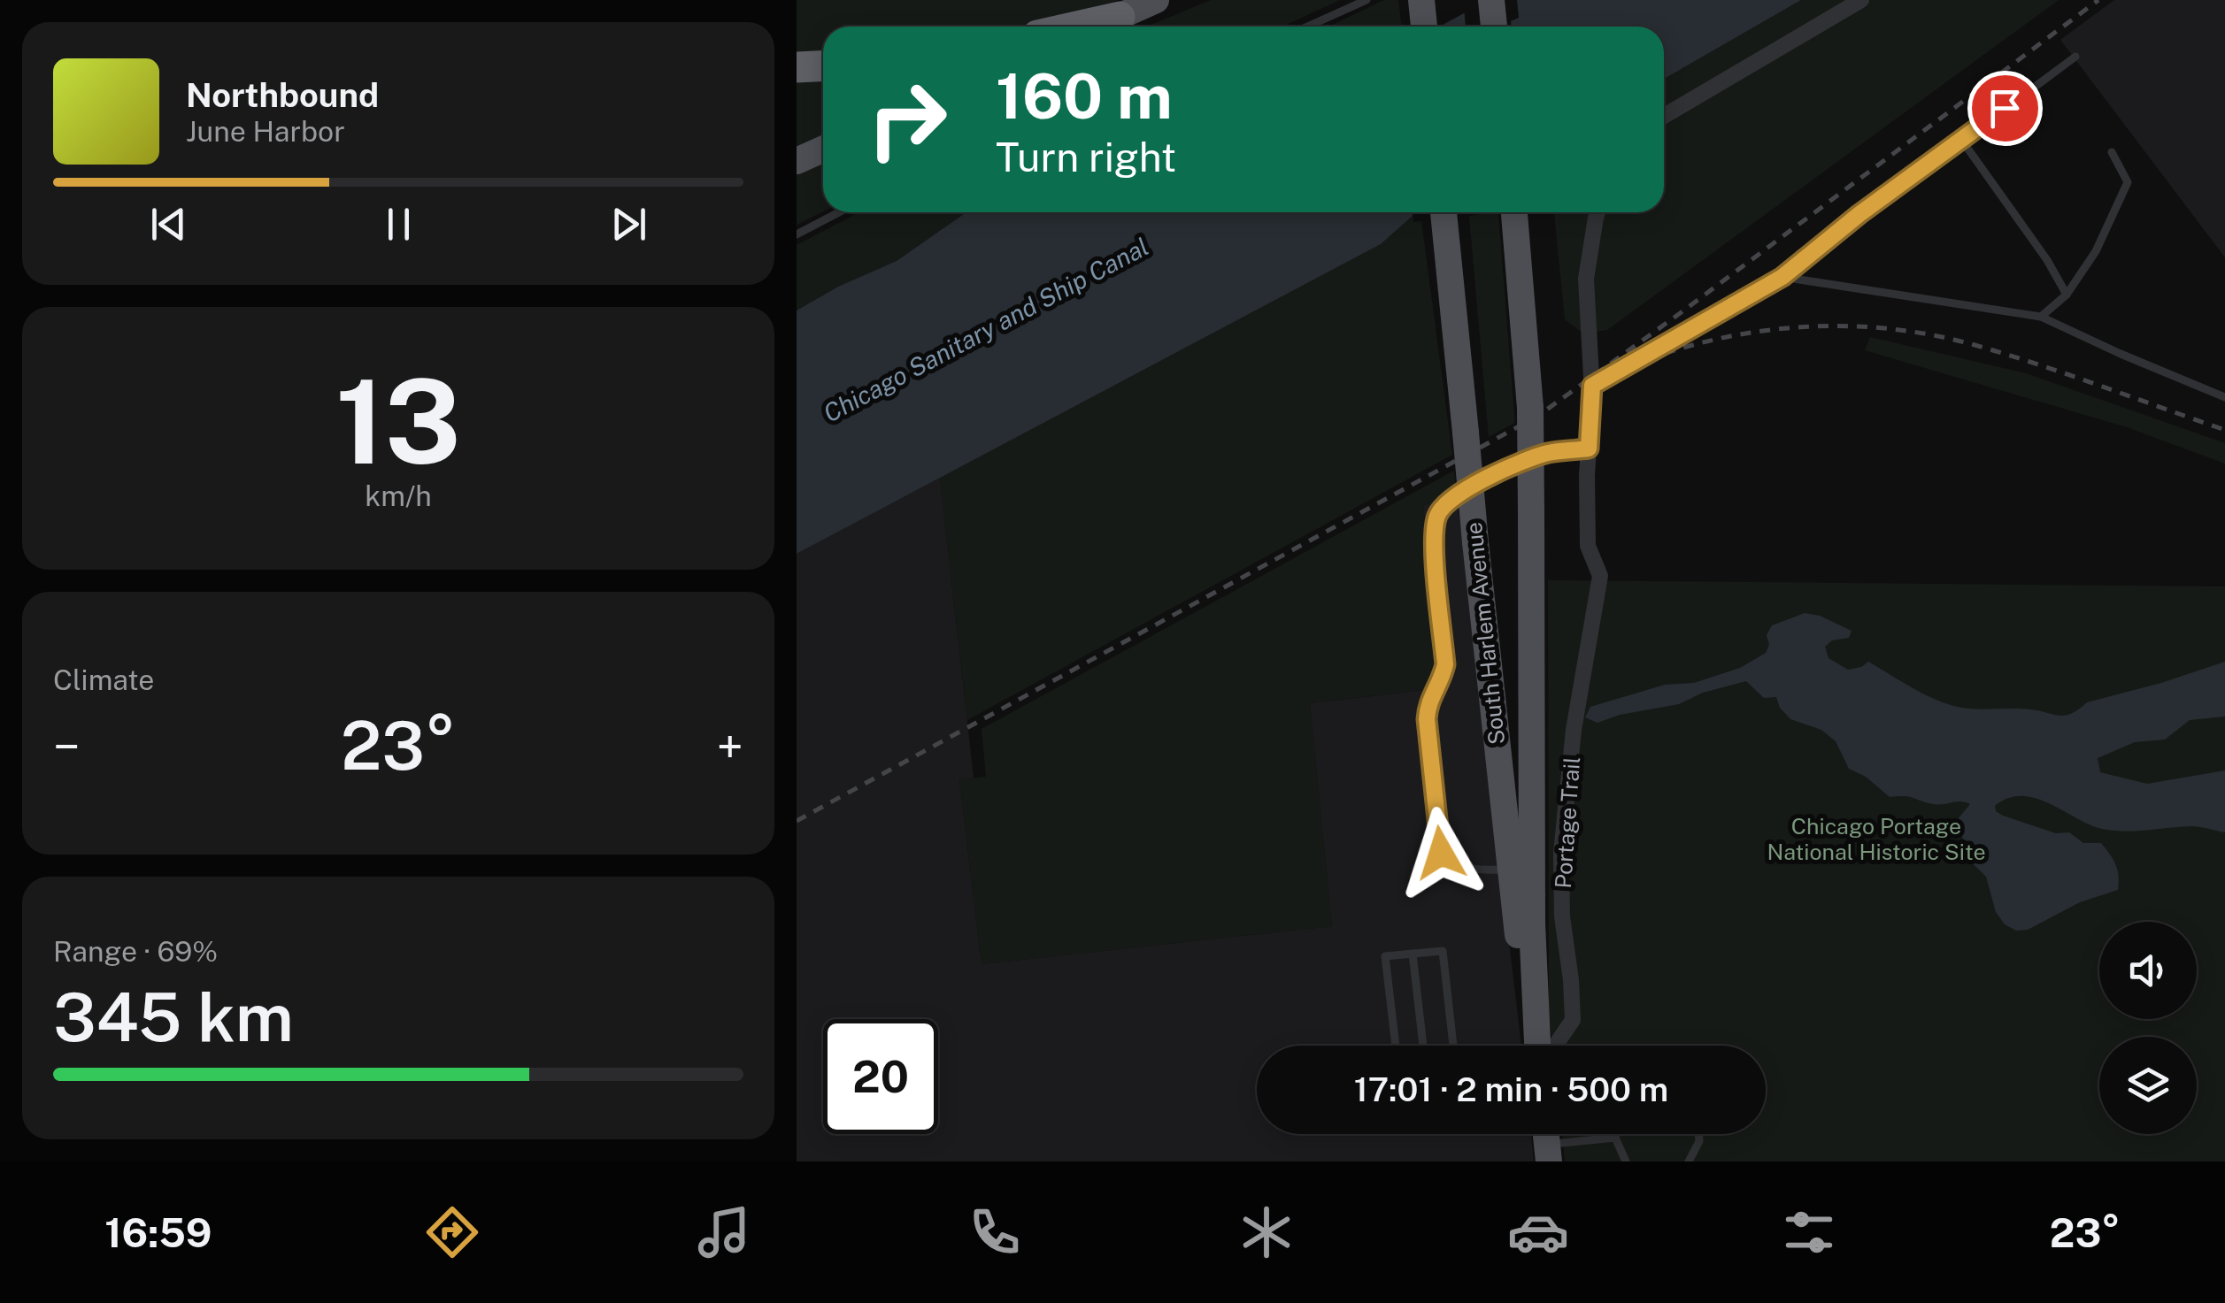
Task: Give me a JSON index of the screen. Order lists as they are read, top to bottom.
{
  "streets": {
    "main road": ["South Harlem Avenue"],
    "street": ["Portage Trail"]
  },
  "water": ["Chicago Sanitary and Ship Canal"],
  "parks": ["Chicago Portage National Historic Site"],
  "page": {
    "turn": ["160 m", "Turn right"],
    "song": ["Northbound", "June Harbor"],
    "tile": [
      ["13", "km/h"],
      "Climate",
      ["Range · 69%", "345 km"]
    ],
    "heat": ["−", "23°", "+"],
    "limit": "20",
    "trip": "17:01 · 2 min · 500 m",
    "tabs": ["16:59", "23°"]
  }
}
